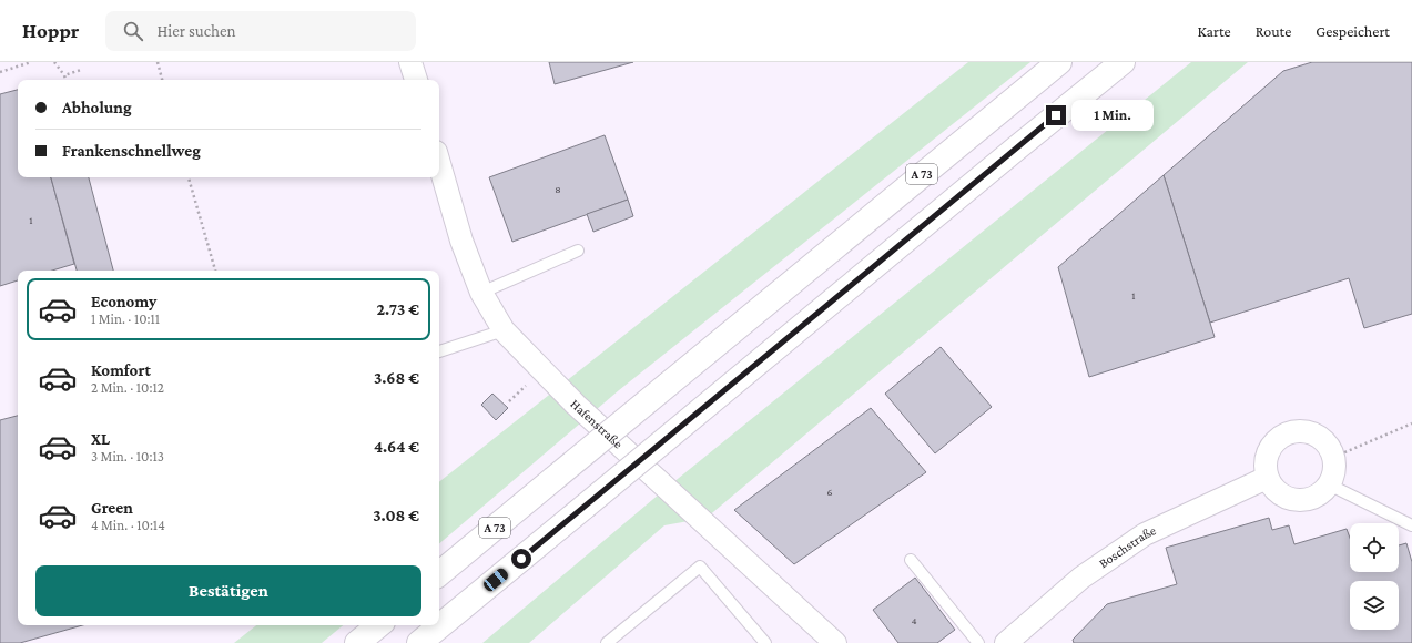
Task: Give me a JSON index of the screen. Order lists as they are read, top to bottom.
{
  "streets": {
    "highway": ["A 73"],
    "street": ["Hafenstraße", "Boschstraße"]
  },
  "house_numbers": [
    "8",
    "1",
    "1",
    "6",
    "4"
  ],
  "page": {
    "header": "Hoppr",
    "search": "Hier suchen",
    "nav": ["Karte", "Route", "Gespeichert"],
    "banner": ["Abholung", "Frankenschnellweg"],
    "bubble": "1 Min.",
    "list": [
      {
        "name": "Economy",
        "note": "1 Min. · 10:11",
        "value": "2.73 €"
      },
      {
        "name": "Komfort",
        "note": "2 Min. · 10:12",
        "value": "3.68 €"
      },
      {
        "name": "XL",
        "note": "3 Min. · 10:13",
        "value": "4.64 €"
      },
      {
        "name": "Green",
        "note": "4 Min. · 10:14",
        "value": "3.08 €"
      }
    ],
    "buttons": "Bestätigen"
  }
}
